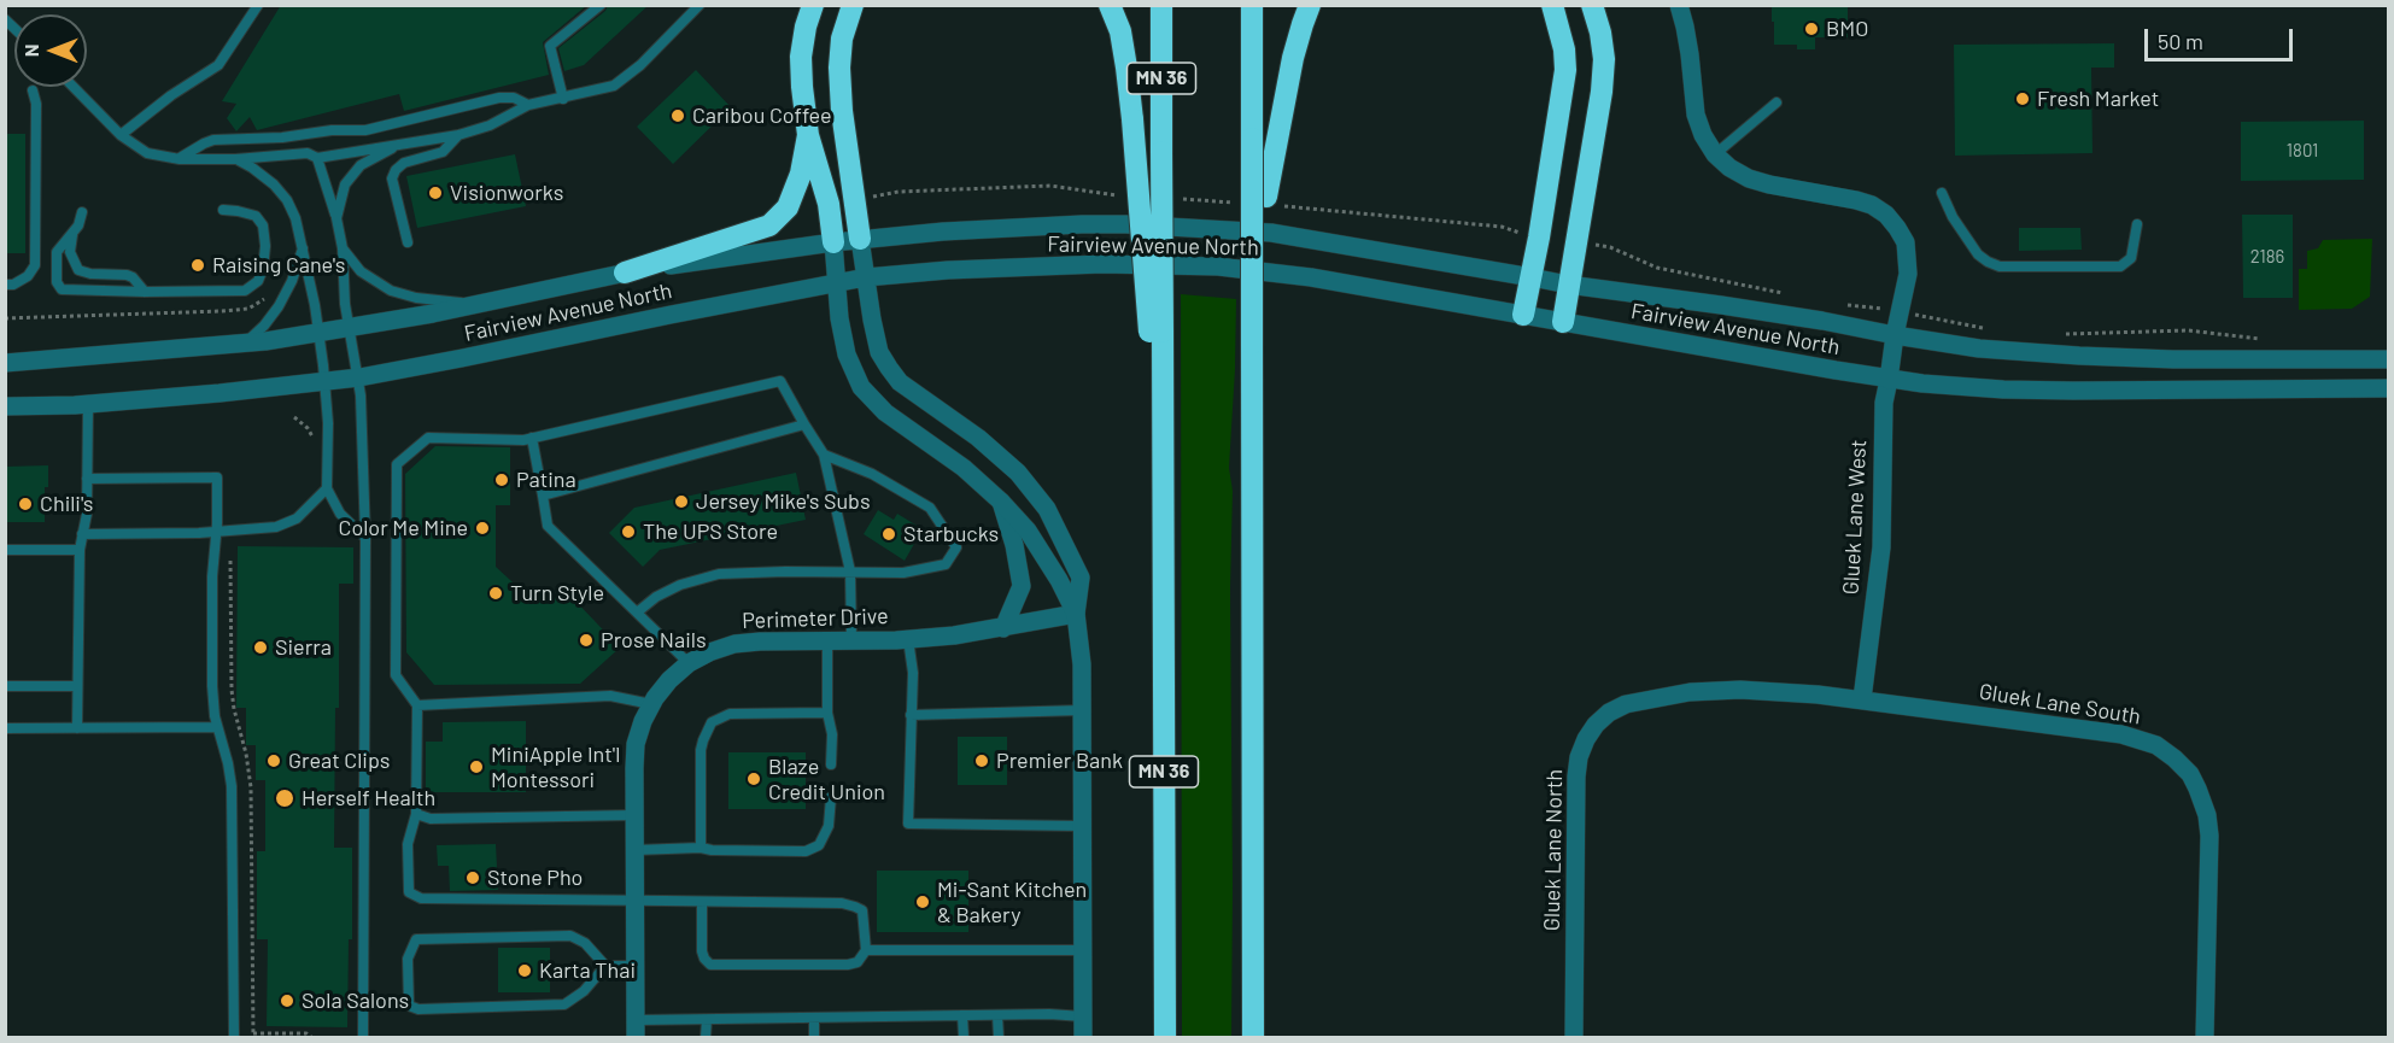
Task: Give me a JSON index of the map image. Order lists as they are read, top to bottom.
{
  "streets": {
    "highway": ["MN 36"],
    "street": [
      "Fairview Avenue North",
      "Gluek Lane West",
      "Perimeter Drive",
      "Gluek Lane South",
      "Gluek Lane North"
    ]
  },
  "crossings": [
    ["Fairview Avenue North", "Gluek Lane West"],
    ["Gluek Lane West", "Gluek Lane South"],
    ["Gluek Lane West", "Gluek Lane North"],
    ["Gluek Lane South", "Gluek Lane North"]
  ],
  "places": [
    "BMO",
    "Fresh Market",
    "Caribou Coffee",
    "Visionworks",
    "Raising Cane's",
    "Patina",
    "Jersey Mike's Subs",
    "Chili's",
    "Color Me Mine",
    "The UPS Store",
    "Starbucks",
    "Turn Style",
    "Prose Nails",
    "Sierra",
    "Great Clips",
    "Premier Bank",
    "MiniApple Int'l Montessori",
    "Blaze Credit Union",
    "Herself Health",
    "Stone Pho",
    "Mi-Sant Kitchen & Bakery",
    "Karta Thai",
    "Sola Salons"
  ],
  "house_numbers": ["1801", "2186"],
  "scale_bar": "50 m",
  "north": "left"
}
